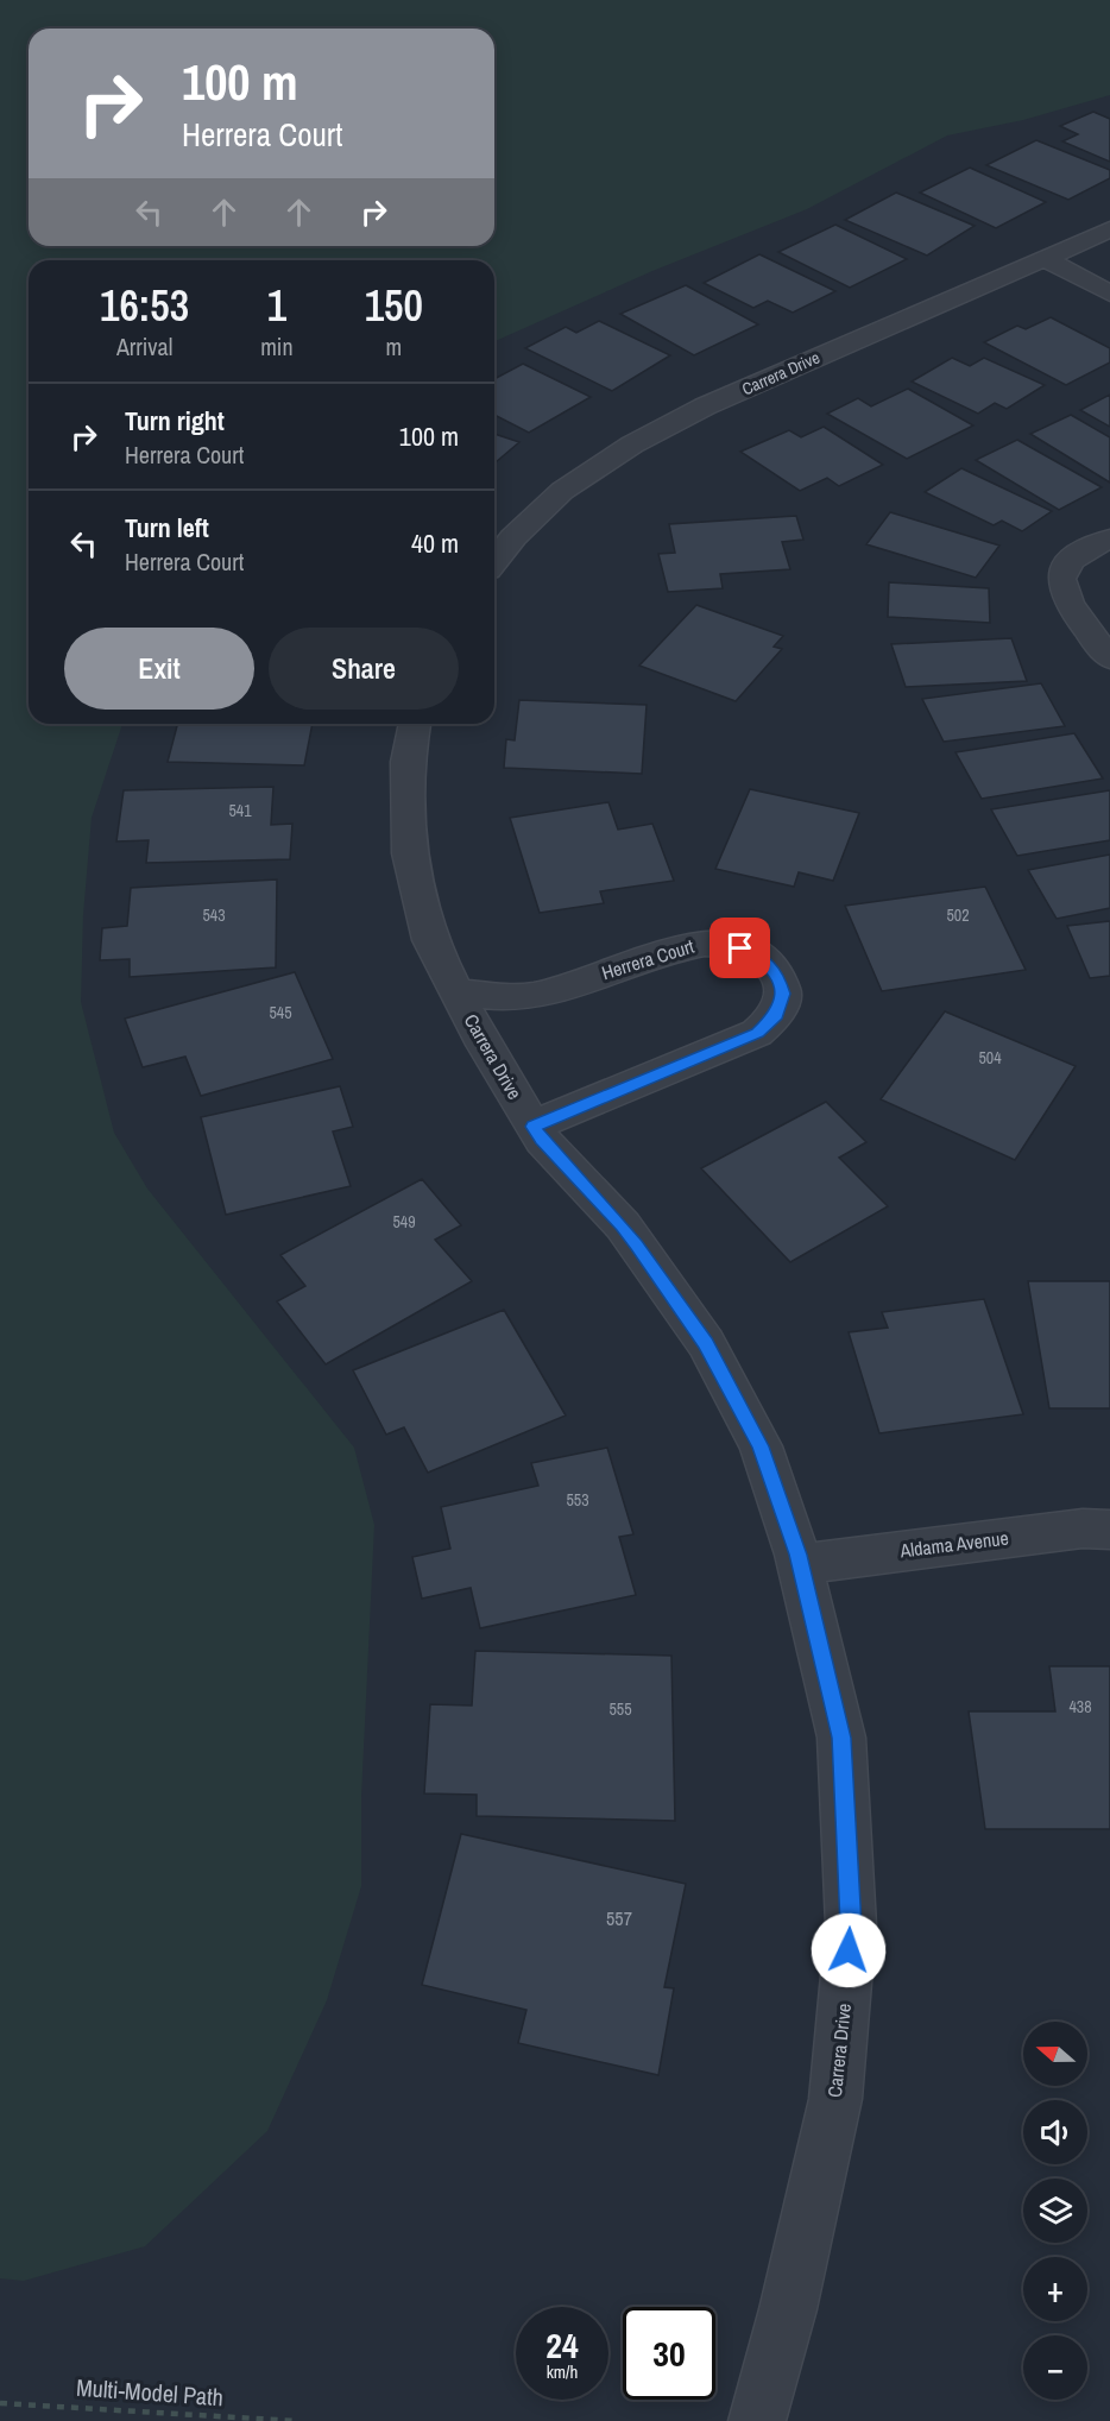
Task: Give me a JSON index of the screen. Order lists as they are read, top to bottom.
{
  "streets": {
    "street": ["Carrera Drive", "Herrera Court", "Aldama Avenue"],
    "path": ["Multi-Model Path"]
  },
  "crossings": [
    ["Carrera Drive", "Herrera Court"],
    ["Carrera Drive", "Aldama Avenue"]
  ],
  "house_numbers": [
    "541",
    "543",
    "502",
    "545",
    "504",
    "549",
    "553",
    "438",
    "555",
    "557"
  ],
  "north": "left",
  "page": {
    "turn": ["100 m", "Herrera Court"],
    "eta": [
      "16:53",
      "Arrival",
      "1",
      "min",
      "150",
      "m"
    ],
    "list": [
      {
        "name": "Turn right",
        "note": "Herrera Court",
        "value": "100 m"
      },
      {
        "name": "Turn left",
        "note": "Herrera Court",
        "value": "40 m"
      }
    ],
    "buttons": ["Exit", "Share"],
    "map_buttons": ["+", "−"],
    "speed": "24 km/h",
    "limit": "30"
  }
}
